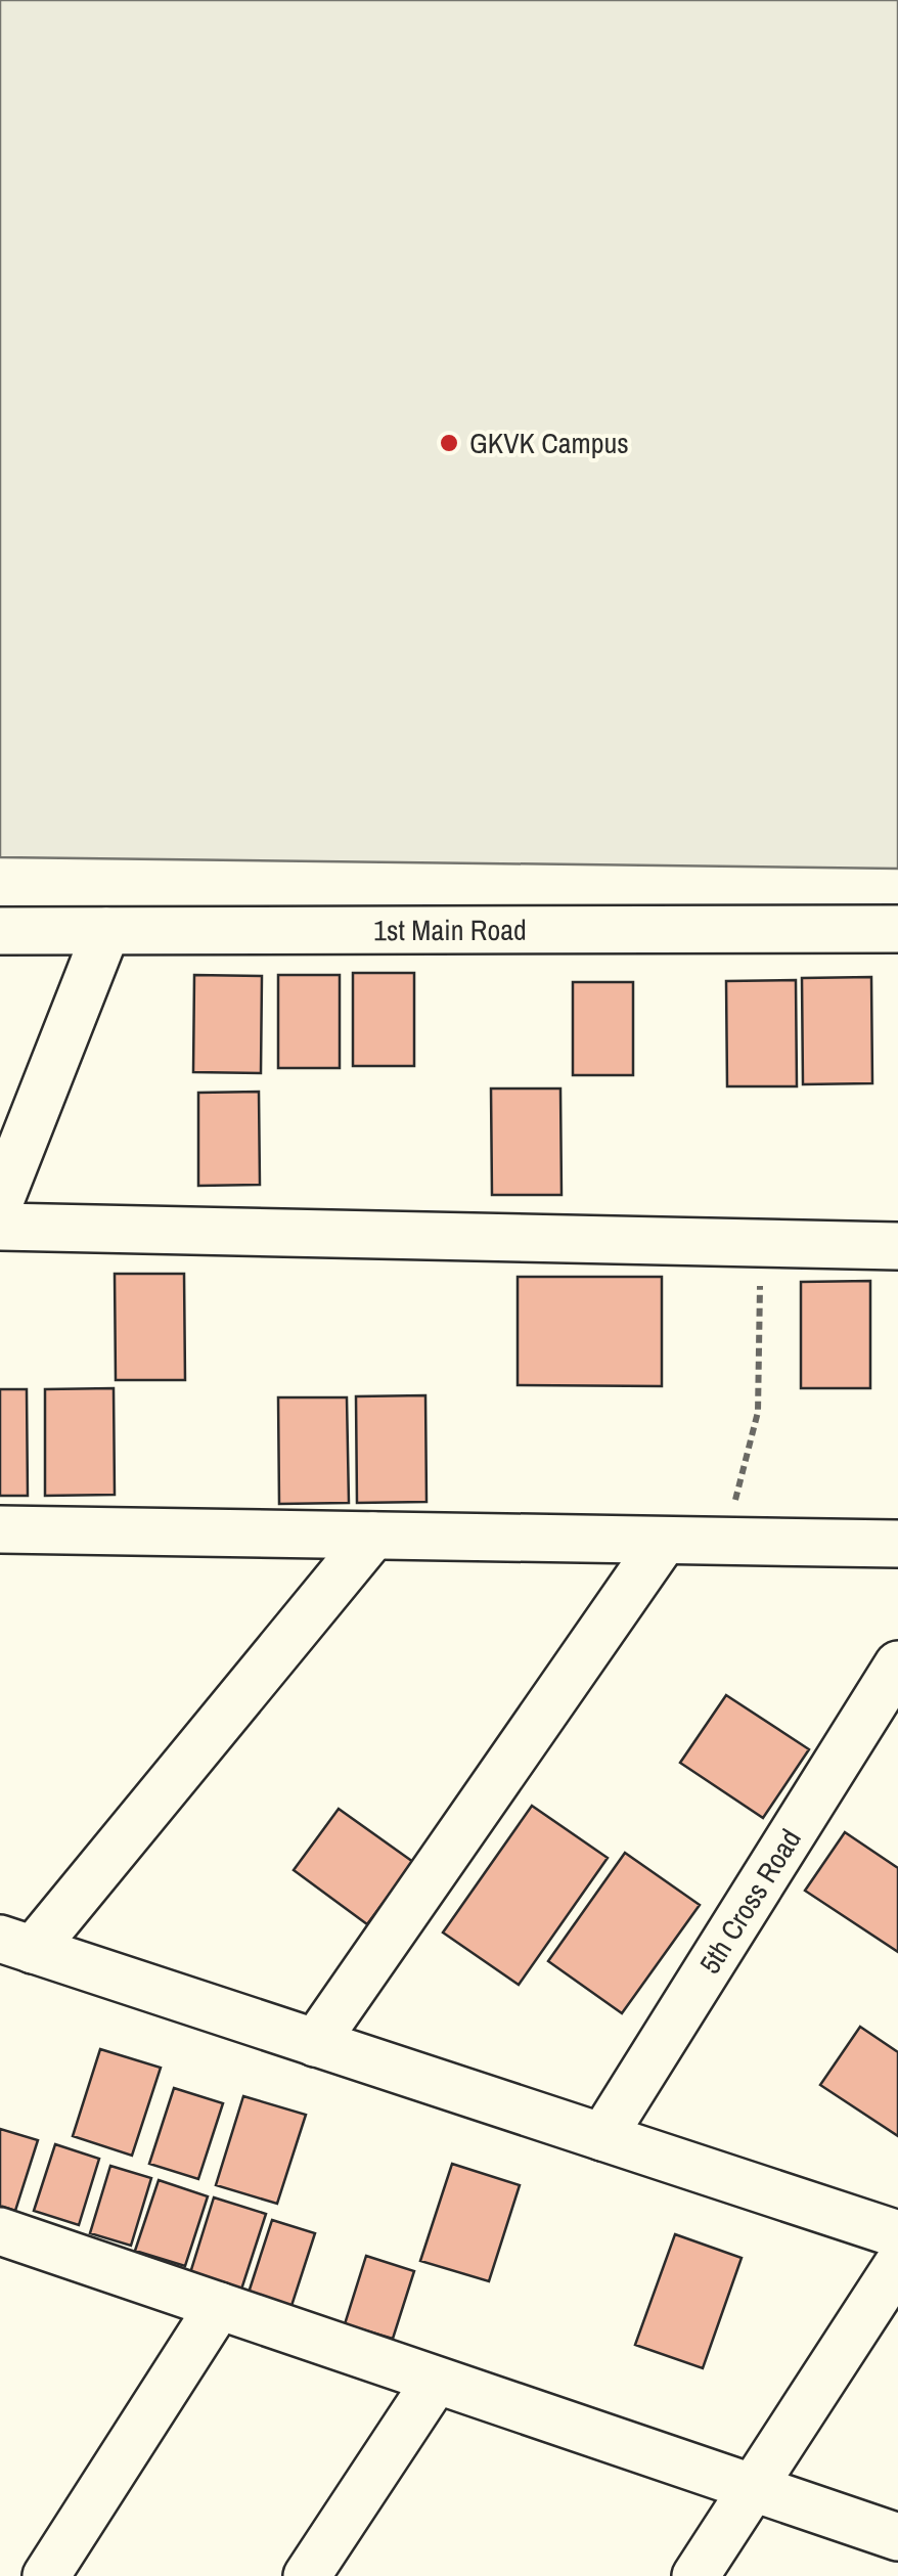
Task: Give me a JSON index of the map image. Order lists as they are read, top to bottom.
{
  "streets": {
    "street": ["1st Main Road", "5th Cross Road"]
  },
  "places": ["GKVK Campus"]
}
